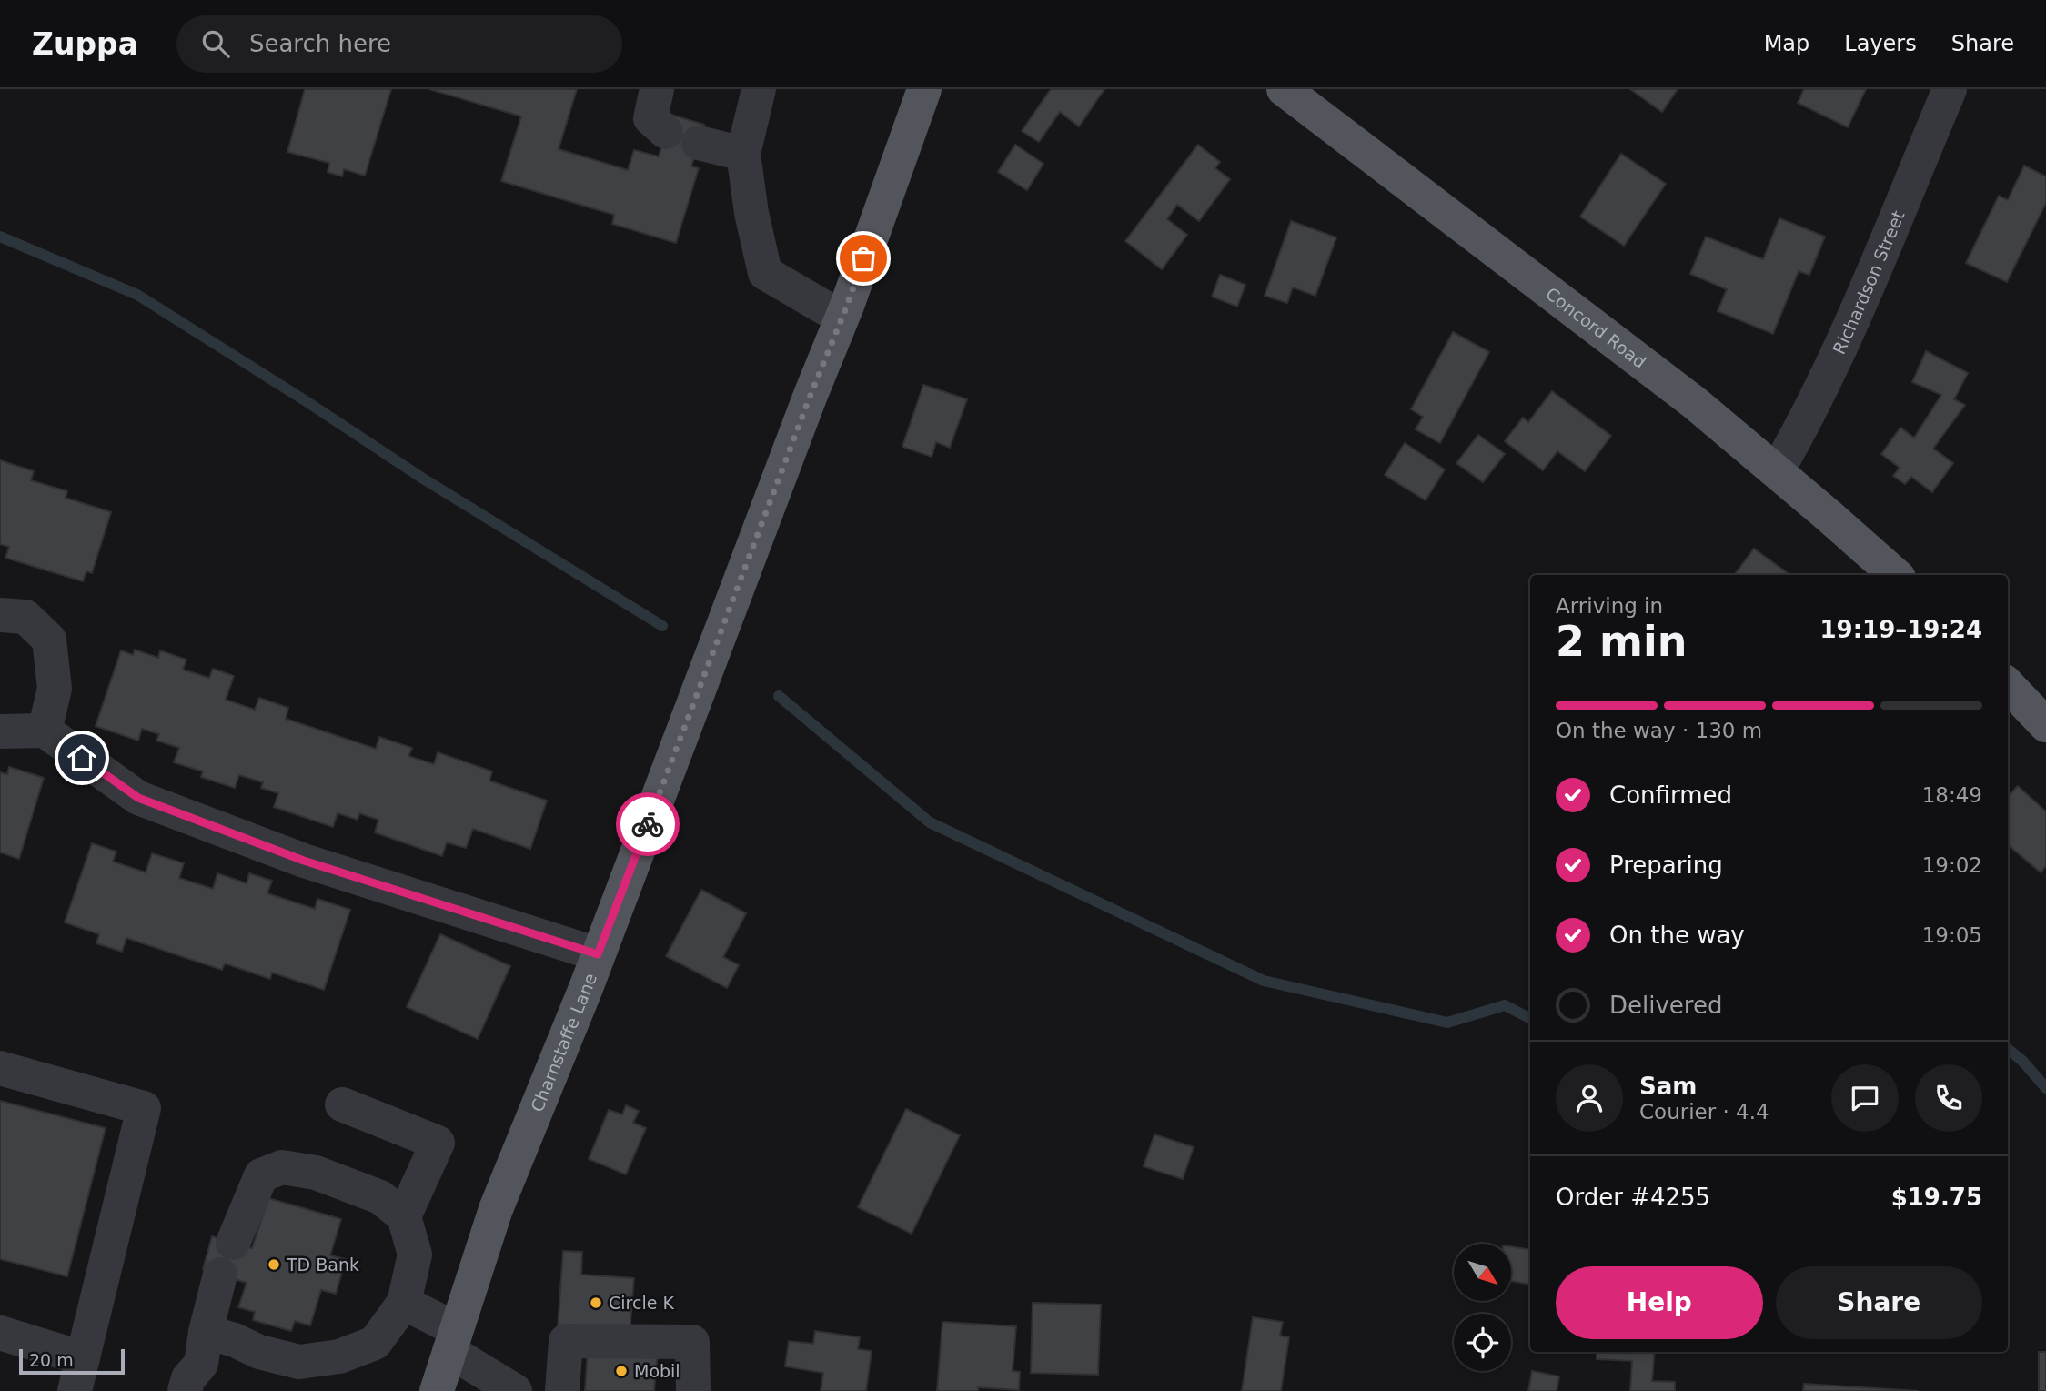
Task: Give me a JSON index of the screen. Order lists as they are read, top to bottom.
{
  "streets": {
    "main road": ["Concord Road", "Charnstaffe Lane"],
    "street": ["Richardson Street"]
  },
  "crossings": [
    ["Richardson Street", "Concord Road"]
  ],
  "places": ["TD Bank", "Circle K", "Mobil"],
  "scale_bar": "20 m",
  "north": "bottom right",
  "page": {
    "header": "Zuppa",
    "search": "Search here",
    "nav": ["Map", "Layers", "Share"],
    "heading": ["2 min", "Arriving in", "19:19–19:24"],
    "panel": [
      "Sam",
      "Courier · 4.4",
      "Order #4255",
      "$19.75"
    ],
    "bar": "On the way · 130 m",
    "list": [
      ["Confirmed", "18:49"],
      ["Preparing", "19:02"],
      ["On the way", "19:05"],
      "Delivered"
    ],
    "buttons": ["Help", "Share"],
    "scale": "20 m"
  }
}
